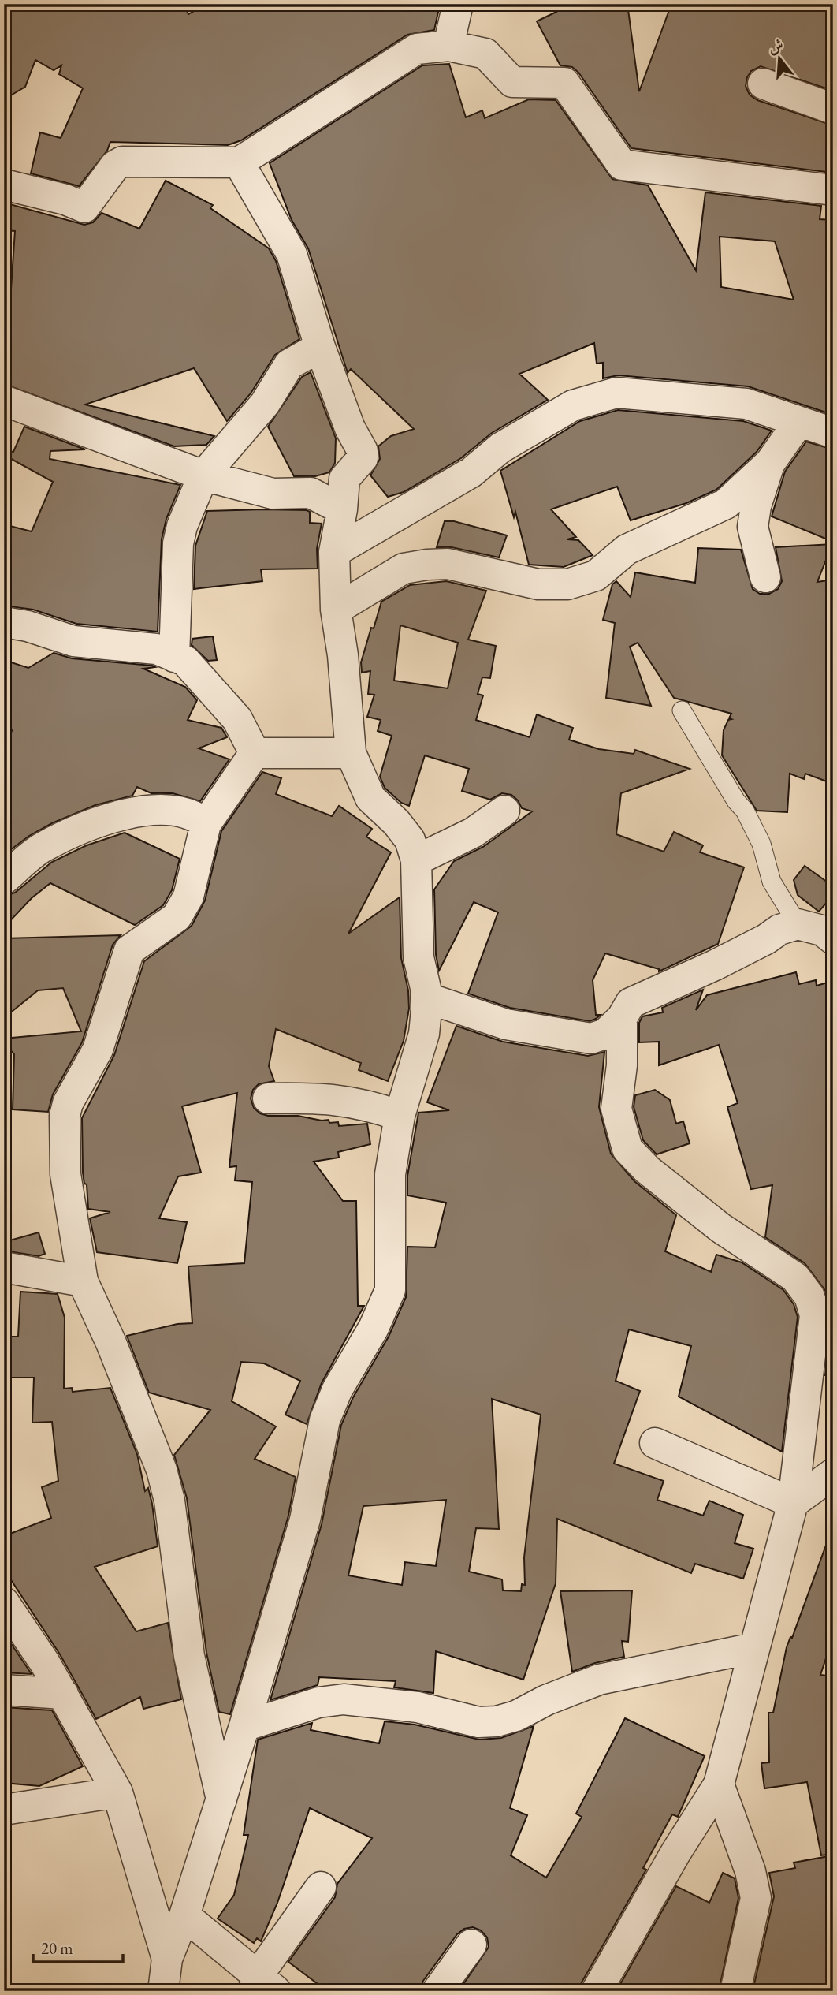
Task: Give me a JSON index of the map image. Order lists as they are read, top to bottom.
{
  "scale_bar": "20 m",
  "north": "top"
}
